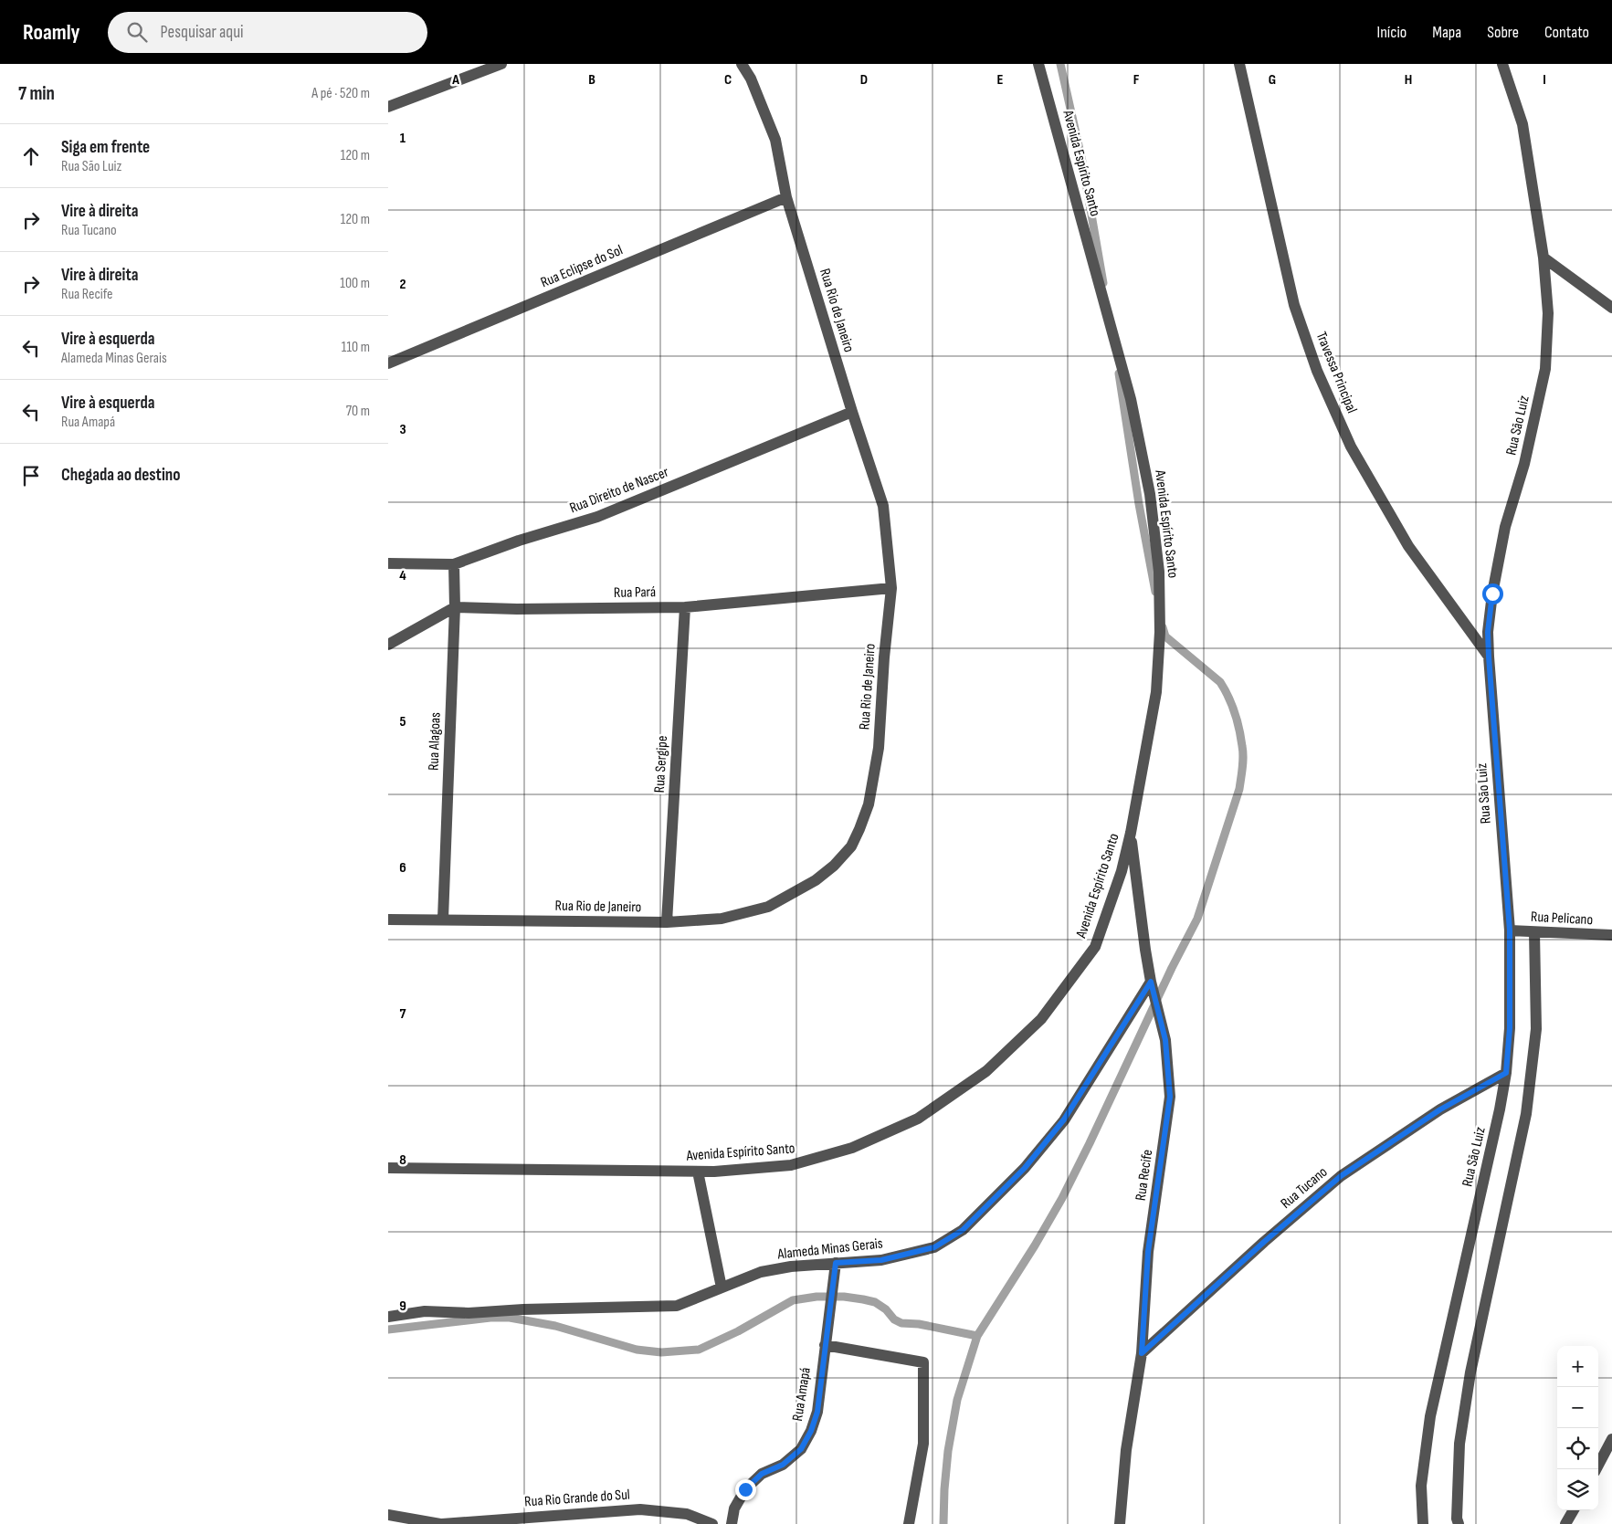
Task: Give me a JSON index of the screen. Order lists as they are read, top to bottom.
{
  "streets": {
    "street": [
      "Avenida Espírito Santo",
      "Rua Eclipse do Sol",
      "Rua Rio de Janeiro",
      "Travessa Principal",
      "Rua São Luiz",
      "Rua Direito de Nascer",
      "Rua Pará",
      "Rua Alagoas",
      "Rua Sergipe",
      "Rua Pelicano",
      "Rua Recife",
      "Rua Tucano",
      "Alameda Minas Gerais",
      "Rua Amapá",
      "Rua Rio Grande do Sul"
    ]
  },
  "crossings": [
    ["Avenida Espírito Santo", "Rua Recife"],
    ["Rua Eclipse do Sol", "Rua Rio de Janeiro"],
    ["Rua Rio de Janeiro", "Rua Direito de Nascer"],
    ["Rua Rio de Janeiro", "Rua Pará"],
    ["Rua Rio de Janeiro", "Rua Alagoas"],
    ["Rua Rio de Janeiro", "Rua Sergipe"],
    ["Travessa Principal", "Rua São Luiz"],
    ["Rua São Luiz", "Rua Pelicano"],
    ["Rua São Luiz", "Rua Tucano"],
    ["Rua Direito de Nascer", "Rua Alagoas"],
    ["Rua Pará", "Rua Alagoas"],
    ["Rua Pará", "Rua Sergipe"],
    ["Rua Recife", "Rua Tucano"],
    ["Rua Recife", "Alameda Minas Gerais"],
    ["Alameda Minas Gerais", "Rua Amapá"]
  ],
  "page": {
    "header": "Roamly",
    "search": "Pesquisar aqui",
    "nav": [
      "Início",
      "Mapa",
      "Sobre",
      "Contato"
    ],
    "heading": ["7 min", "A pé · 520 m"],
    "list": [
      ["Siga em frente", "Rua São Luiz", "120 m"],
      ["Vire à direita", "Rua Tucano", "120 m"],
      ["Vire à direita", "Rua Recife", "100 m"],
      ["Vire à esquerda", "Alameda Minas Gerais", "110 m"],
      ["Vire à esquerda", "Rua Amapá", "70 m"],
      "Chegada ao destino"
    ],
    "map_buttons": ["+", "−"]
  },
  "grid": {
    "columns": [
      "A",
      "B",
      "C",
      "D",
      "E",
      "F",
      "G",
      "H",
      "I"
    ],
    "rows": [
      "1",
      "2",
      "3",
      "4",
      "5",
      "6",
      "7",
      "8",
      "9"
    ]
  }
}
